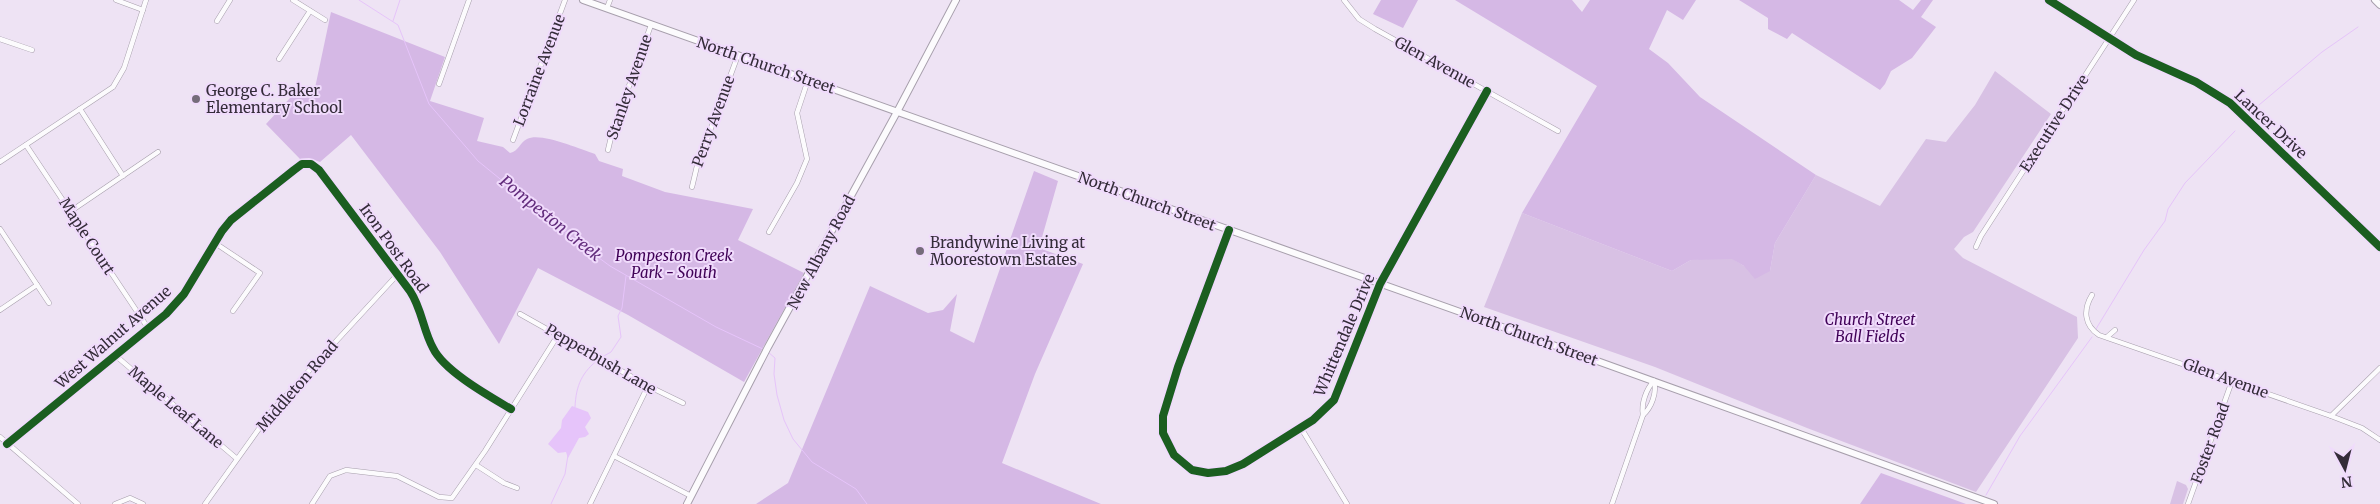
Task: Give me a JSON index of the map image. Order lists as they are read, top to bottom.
{
  "streets": {
    "main road": ["North Church Street", "New Albany Road"],
    "street": [
      "Glen Avenue",
      "Lorraine Avenue",
      "Stanley Avenue",
      "Perry Avenue",
      "Executive Drive",
      "Lancer Drive",
      "Maple Court",
      "Iron Post Road",
      "Whittendale Drive",
      "West Walnut Avenue",
      "Pepperbush Lane",
      "Middleton Road",
      "Maple Leaf Lane",
      "Foster Road"
    ]
  },
  "crossings": [
    ["Glen Avenue", "Whittendale Drive"],
    ["Glen Avenue", "Foster Road"],
    ["North Church Street", "Stanley Avenue"],
    ["North Church Street", "Perry Avenue"],
    ["North Church Street", "New Albany Road"],
    ["North Church Street", "Whittendale Drive"],
    ["Executive Drive", "Lancer Drive"],
    ["Maple Court", "West Walnut Avenue"],
    ["Iron Post Road", "West Walnut Avenue"],
    ["Iron Post Road", "Middleton Road"],
    ["West Walnut Avenue", "Maple Leaf Lane"],
    ["Middleton Road", "Maple Leaf Lane"]
  ],
  "water": ["Pompeston Creek"],
  "parks": ["Pompeston Creek Park - South", "Church Street Ball Fields"],
  "places": ["George C. Baker Elementary School", "Brandywine Living at Moorestown Estates"],
  "north": "bottom"
}
